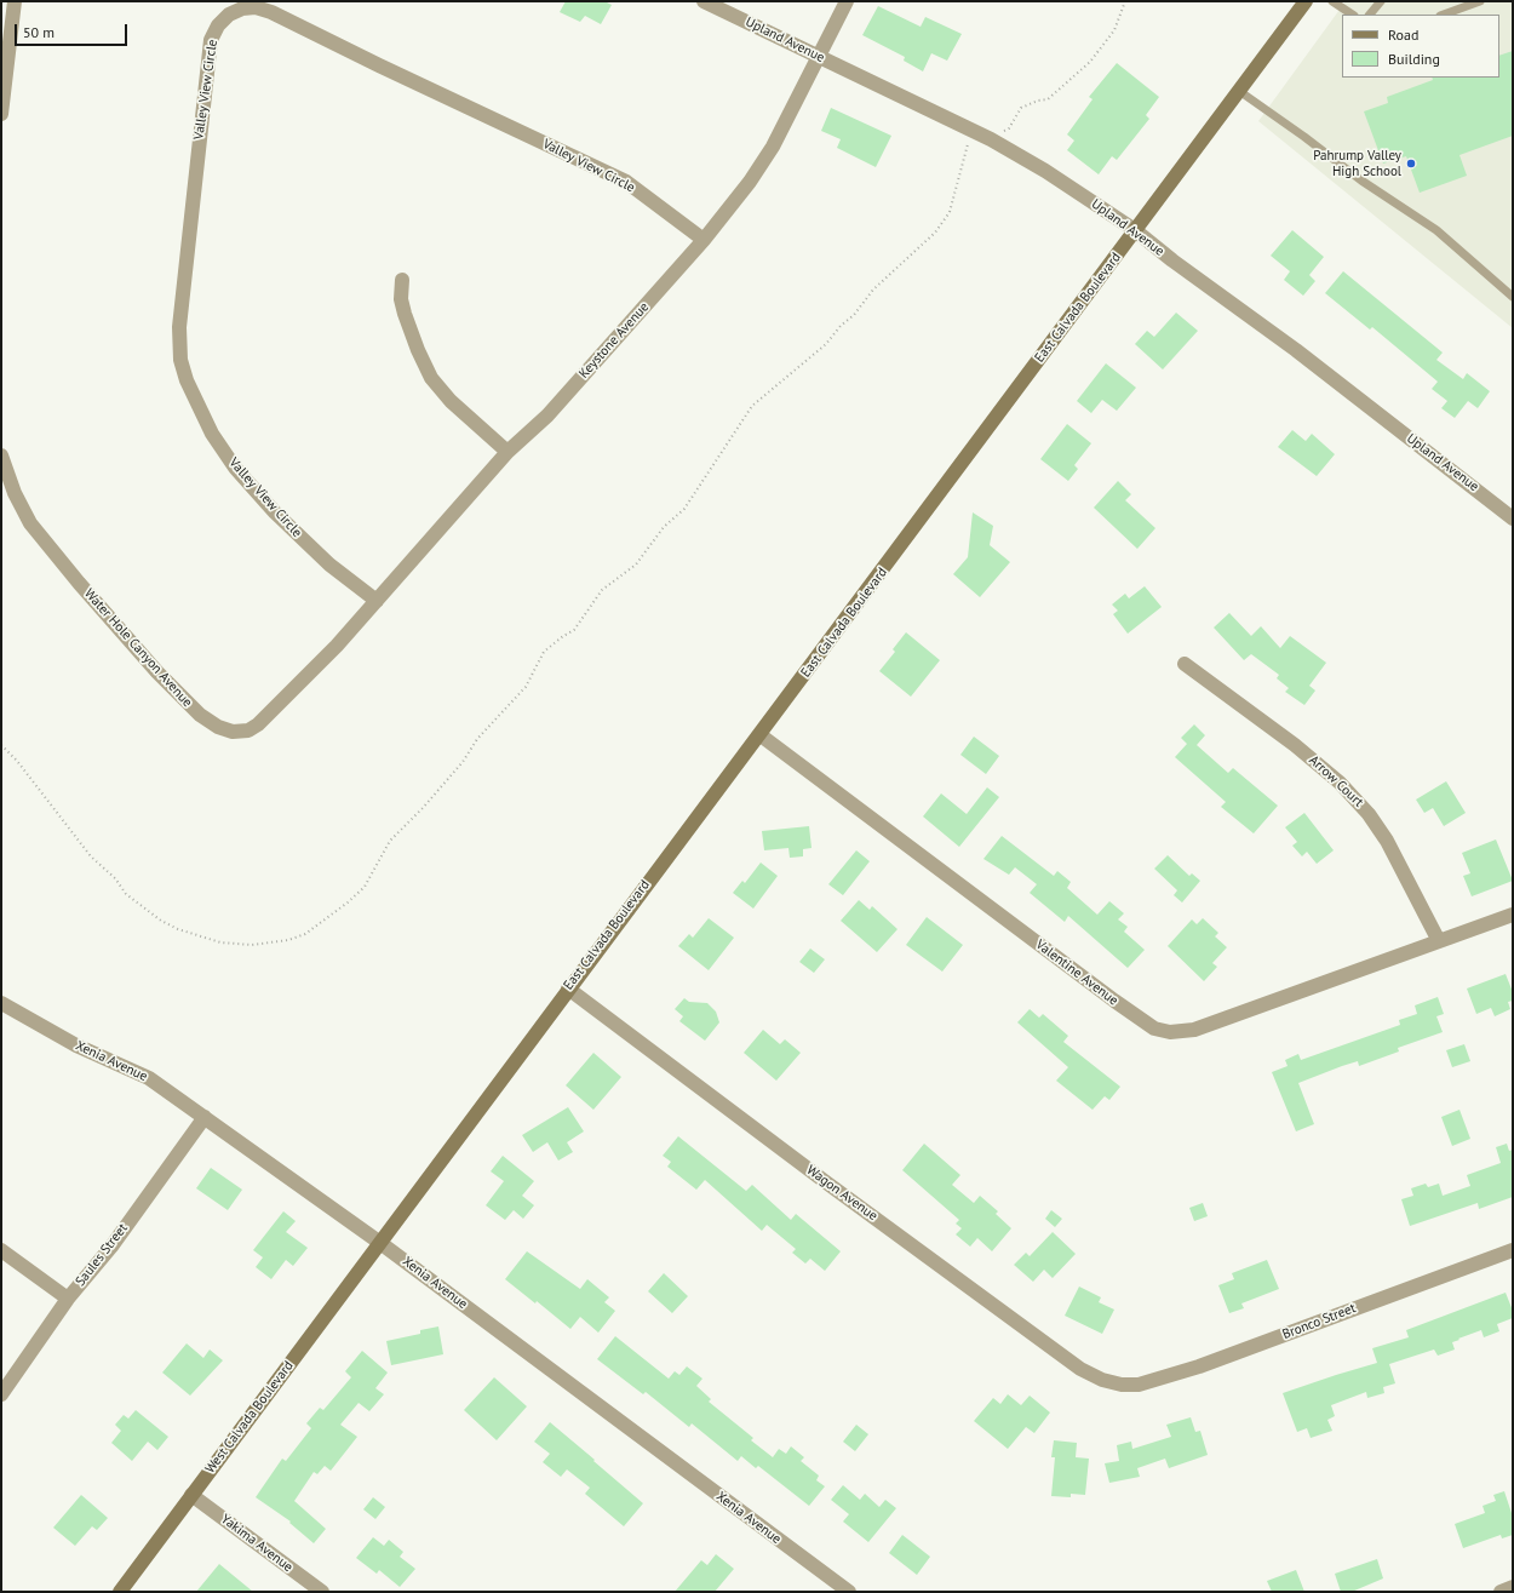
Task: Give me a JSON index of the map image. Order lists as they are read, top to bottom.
{
  "streets": {
    "main road": ["East Calvada Boulevard", "West Calvada Boulevard"],
    "street": [
      "Upland Avenue",
      "Valley View Circle",
      "Keystone Avenue",
      "Water Hole Canyon Avenue",
      "Arrow Court",
      "Valentine Avenue",
      "Xenia Avenue",
      "Wagon Avenue",
      "Saules Street",
      "Bronco Street",
      "Yakima Avenue"
    ]
  },
  "crossings": [
    ["Upland Avenue", "East Calvada Boulevard"],
    ["Upland Avenue", "Keystone Avenue"],
    ["Valley View Circle", "Keystone Avenue"],
    ["Valley View Circle", "Water Hole Canyon Avenue"],
    ["East Calvada Boulevard", "Valentine Avenue"],
    ["East Calvada Boulevard", "Xenia Avenue"],
    ["East Calvada Boulevard", "Wagon Avenue"],
    ["East Calvada Boulevard", "West Calvada Boulevard"],
    ["Keystone Avenue", "Water Hole Canyon Avenue"],
    ["Arrow Court", "Valentine Avenue"],
    ["Xenia Avenue", "Saules Street"],
    ["Xenia Avenue", "West Calvada Boulevard"],
    ["Wagon Avenue", "Bronco Street"],
    ["West Calvada Boulevard", "Yakima Avenue"]
  ],
  "places": ["Pahrump Valley High School"],
  "legend": ["Road", "Building"],
  "scale_bar": "50 m"
}
